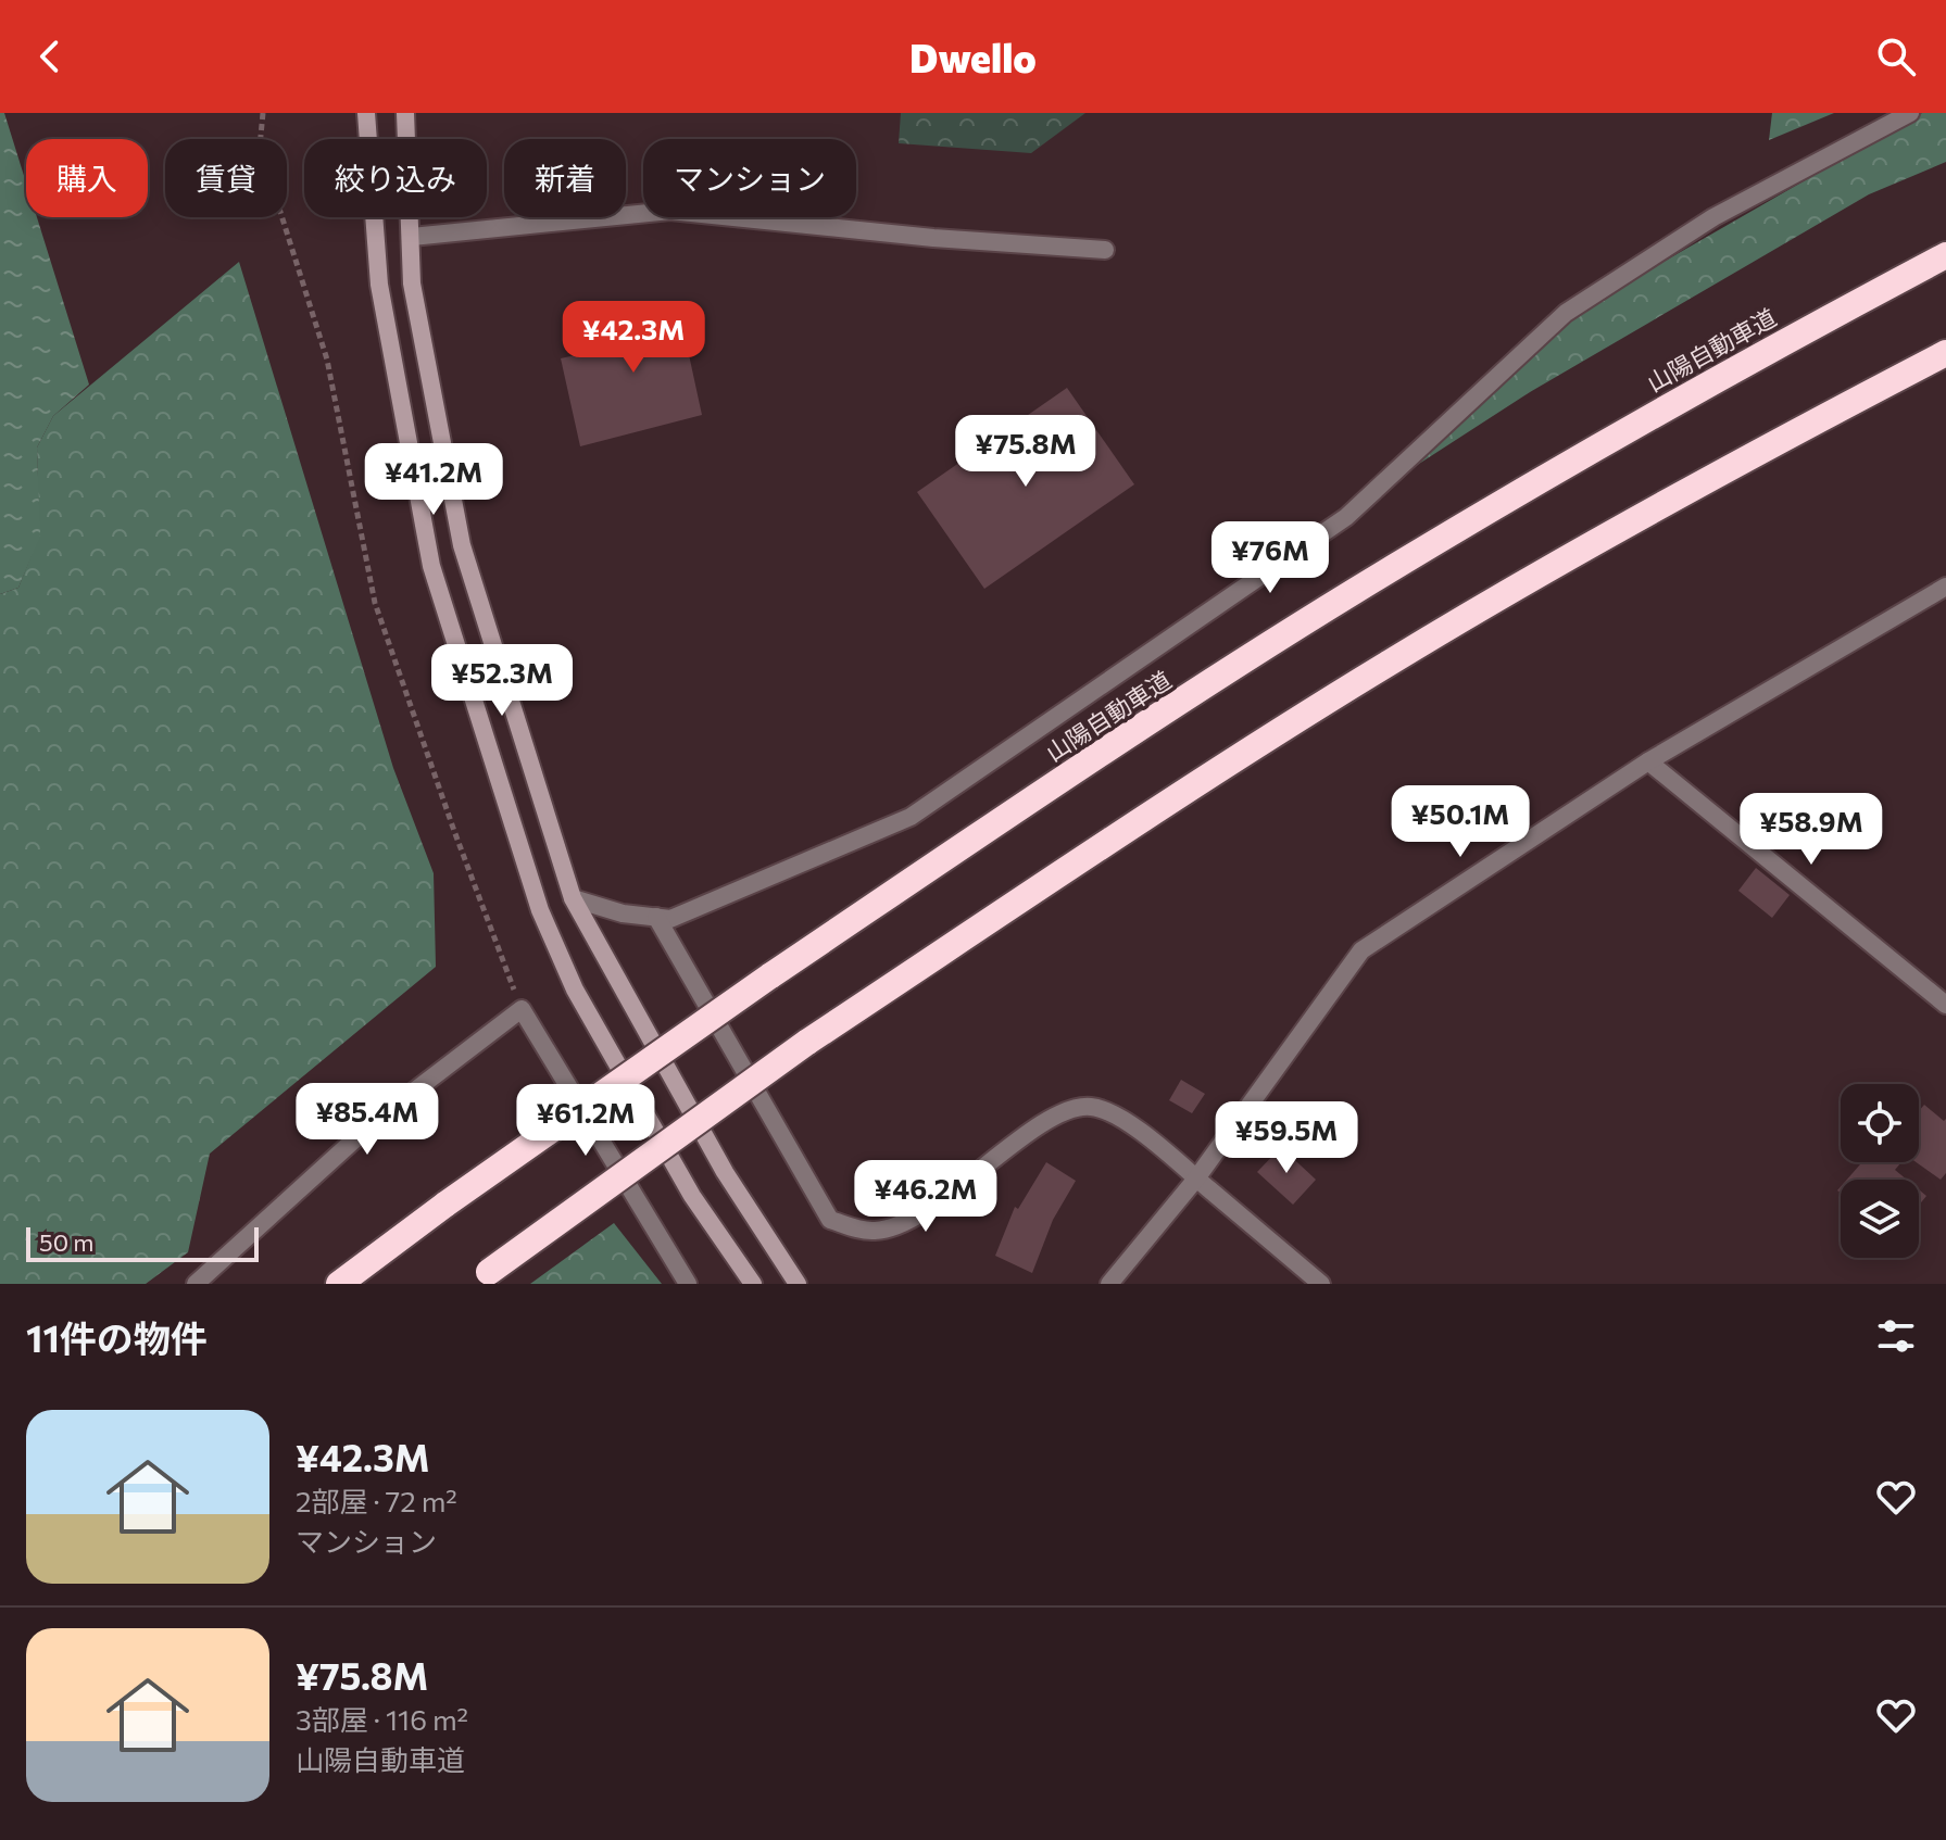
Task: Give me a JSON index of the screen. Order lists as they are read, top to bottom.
{
  "streets": {
    "highway": ["山陽自動車道"]
  },
  "scale_bar": "50 m",
  "page": {
    "header": "Dwello",
    "chip": [
      "購入",
      "賃貸",
      "絞り込み",
      "新着",
      "マンション"
    ],
    "price": [
      "¥42.3M",
      "¥75.8M",
      "¥41.2M",
      "¥76M",
      "¥52.3M",
      "¥50.1M",
      "¥58.9M",
      "¥85.4M",
      "¥61.2M",
      "¥59.5M",
      "¥46.2M"
    ],
    "scale": "50 m",
    "heading": "11件の物件",
    "list": [
      {
        "name": "¥42.3M",
        "note": "2部屋 · 72 m² · マンション"
      },
      {
        "name": "¥75.8M",
        "note": "3部屋 · 116 m² · 山陽自動車道"
      }
    ]
  }
}
